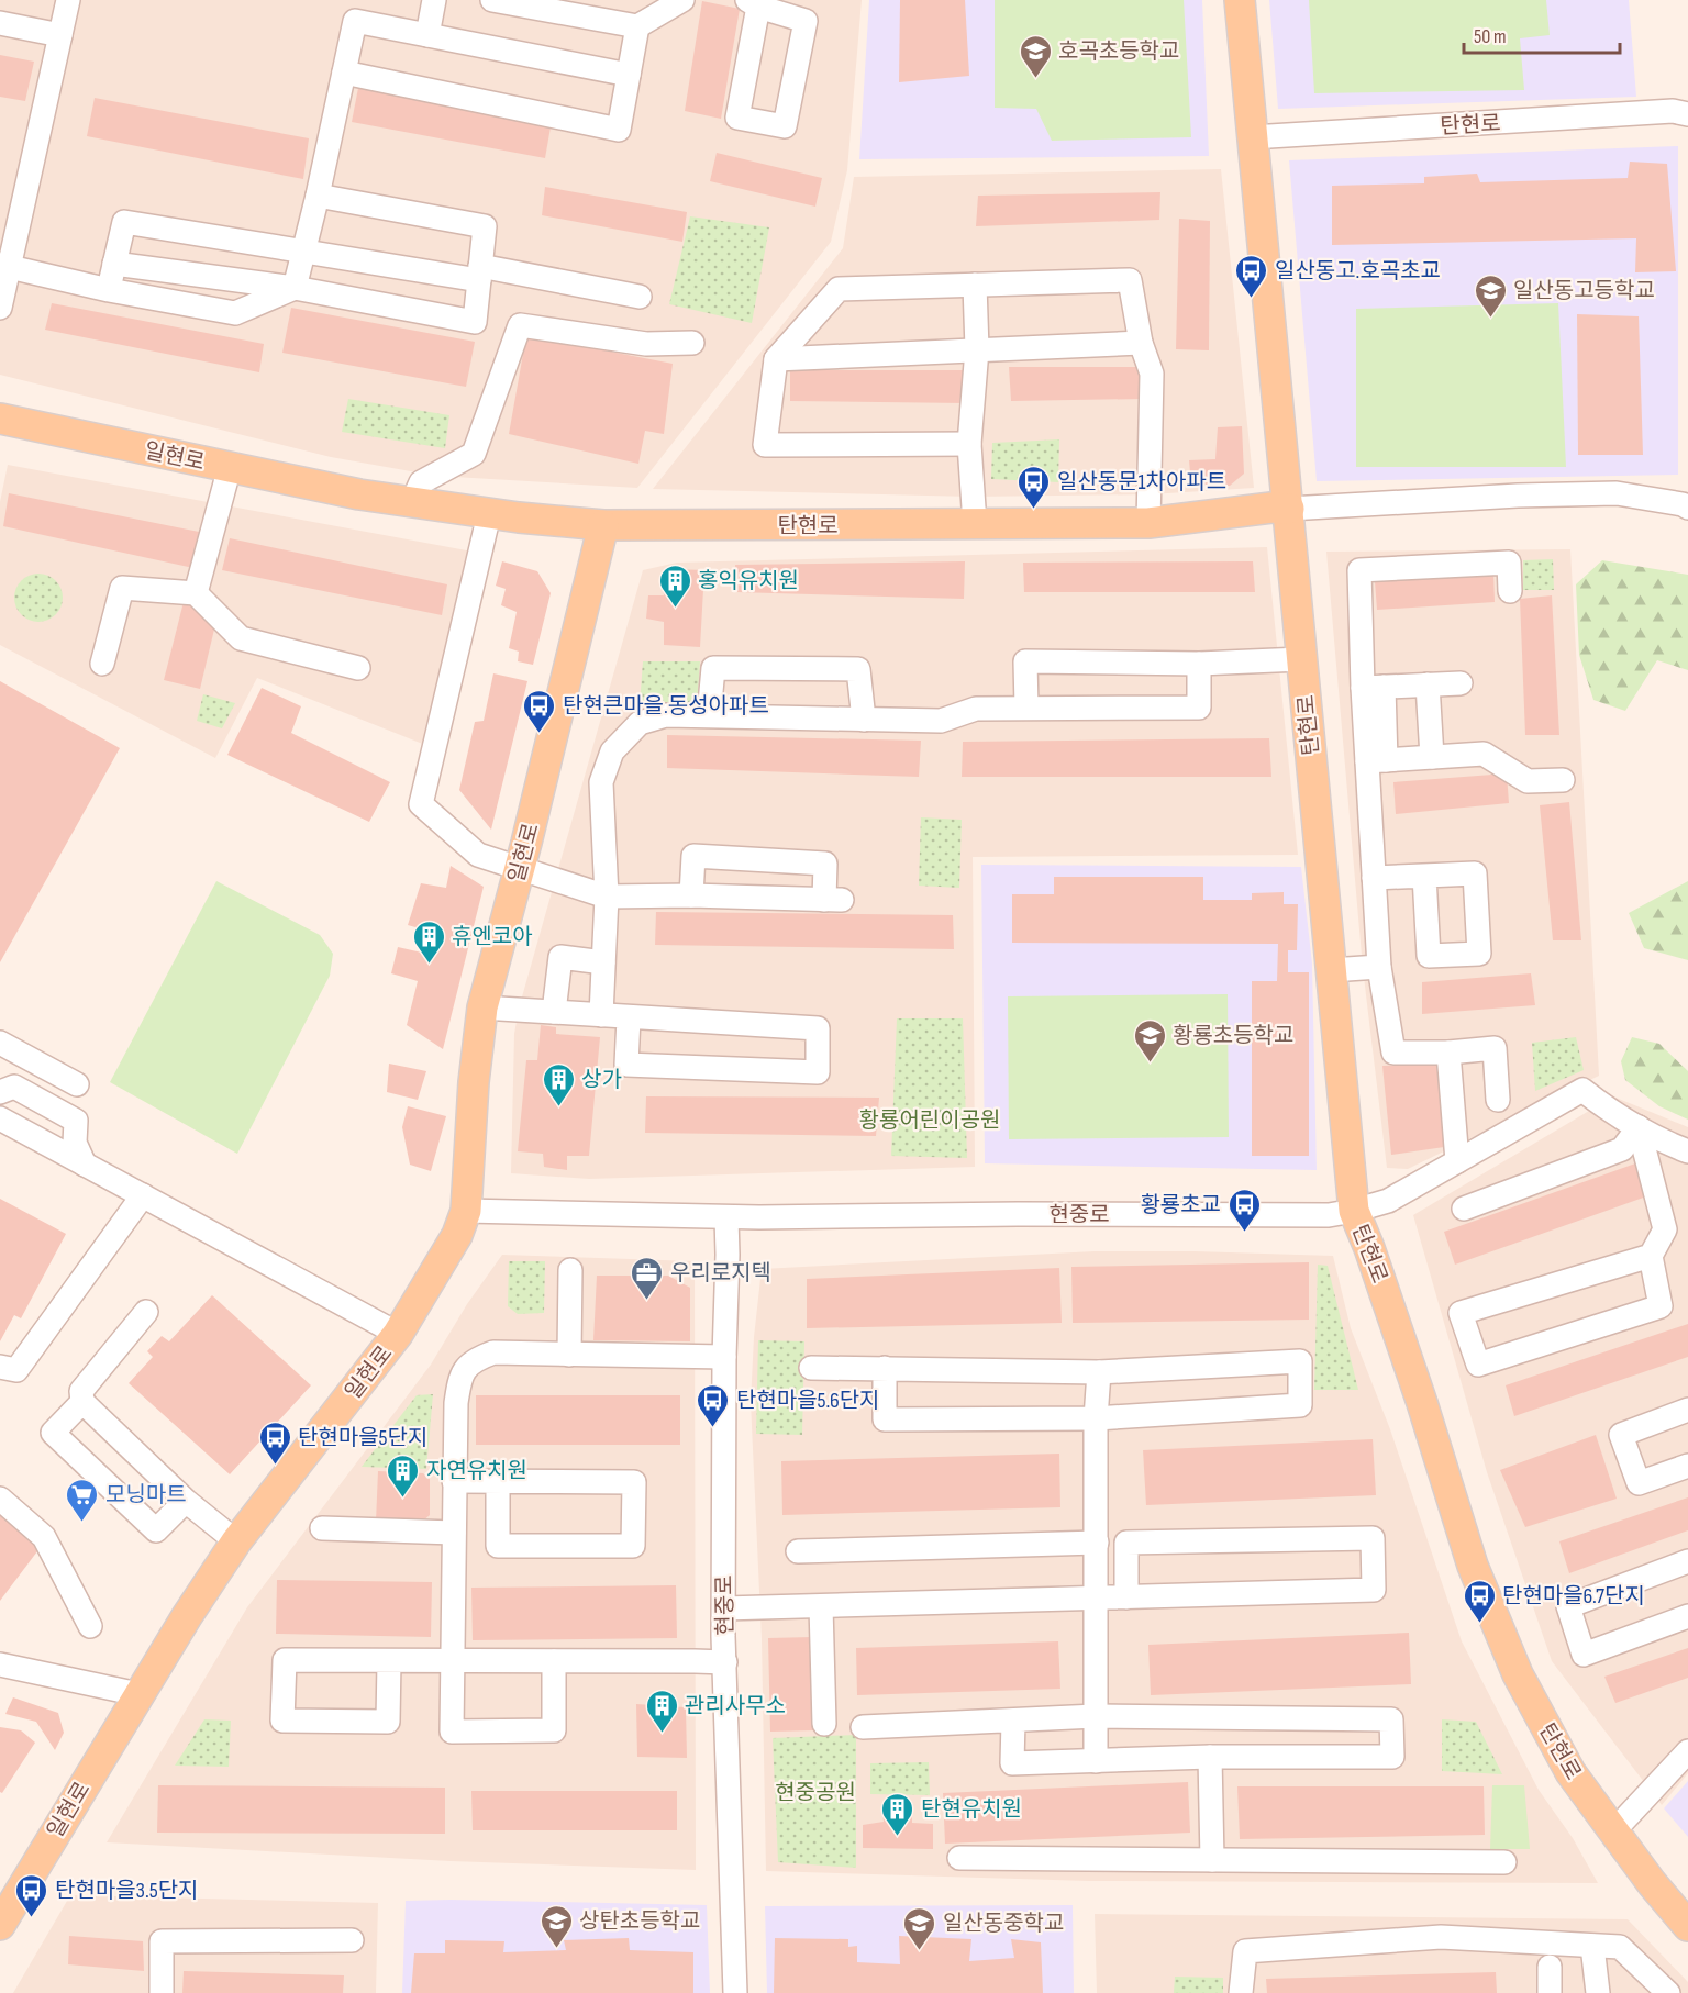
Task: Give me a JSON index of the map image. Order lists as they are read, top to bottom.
{
  "streets": {
    "main road": ["탄현로", "일현로"],
    "street": ["현중로"]
  },
  "crossings": [
    ["탄현로", "일현로"],
    ["탄현로", "현중로"],
    ["일현로", "현중로"]
  ],
  "parks": ["황룡어린이공원", "현중공원"],
  "places": {
    "school or university": [
      "호곡초등학교",
      "일산동고등학교",
      "황룡초등학교",
      "상탄초등학교",
      "일산동중학교"
    ],
    "bus stop": [
      "일산동고.호곡초교",
      "일산동문1차아파트",
      "탄현큰마을.동성아파트",
      "황룡초교",
      "탄현마을5.6단지",
      "탄현마을5단지",
      "탄현마을6.7단지",
      "탄현마을3.5단지"
    ],
    "building": [
      "홍익유치원",
      "휴엔코아",
      "상가",
      "자연유치원",
      "관리사무소",
      "탄현유치원"
    ],
    "office": ["우리로지텍"],
    "supermarket": ["모닝마트"]
  },
  "scale_bar": "50 m"
}
